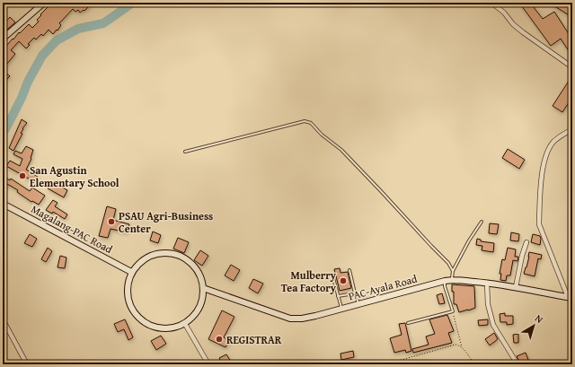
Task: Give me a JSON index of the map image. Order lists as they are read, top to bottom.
{
  "streets": {
    "street": ["Magalang-PAC Road", "PAC-Ayala Road"]
  },
  "crossings": [
    ["Magalang-PAC Road", "PAC-Ayala Road"]
  ],
  "places": [
    "San Agustin Elementary School",
    "PSAU Agri-Business Center",
    "Mulberry Tea Factory",
    "REGISTRAR"
  ],
  "north": "top right"
}
